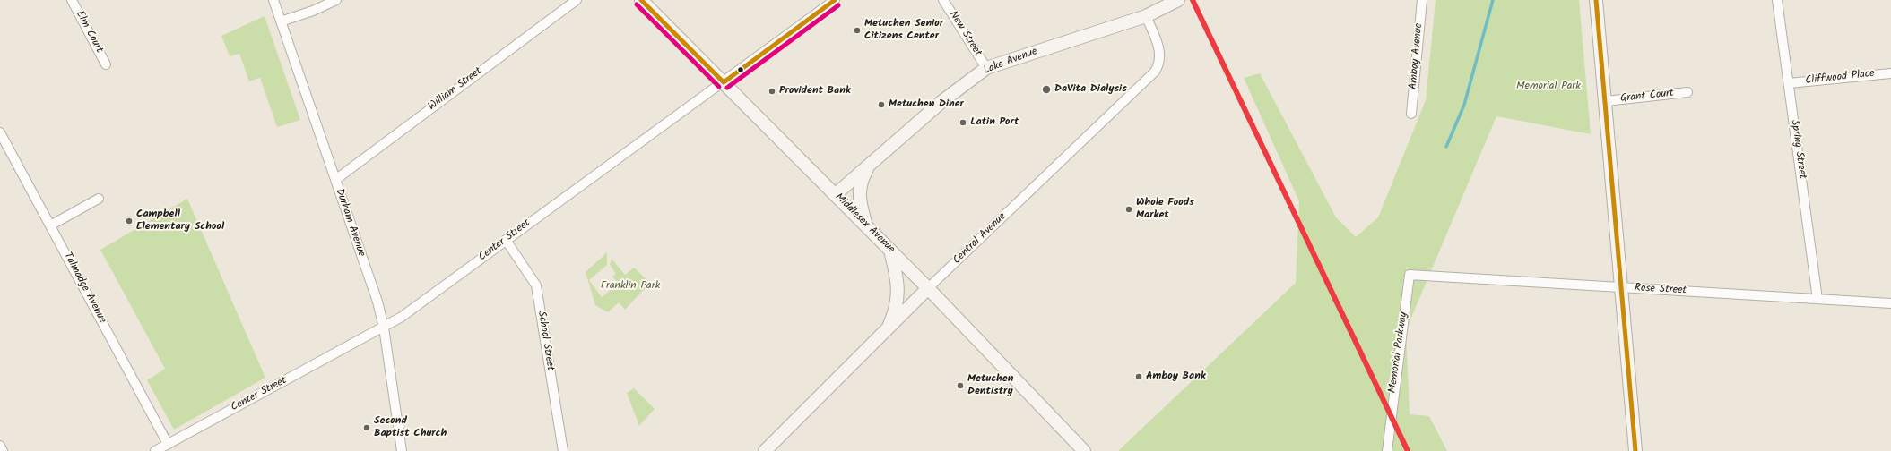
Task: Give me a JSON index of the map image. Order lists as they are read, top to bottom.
{
  "streets": {
    "street": [
      "Elm Court",
      "New Street",
      "Amboy Avenue",
      "Lake Avenue",
      "Cliffwood Place",
      "William Street",
      "Grant Court",
      "Spring Street",
      "Durham Avenue",
      "Middlesex Avenue",
      "Central Avenue",
      "Center Street",
      "Talmadge Avenue",
      "Rose Street",
      "School Street",
      "Memorial Parkway"
    ]
  },
  "crossings": [
    ["New Street", "Lake Avenue"],
    ["Lake Avenue", "Middlesex Avenue"],
    ["Lake Avenue", "Central Avenue"],
    ["Cliffwood Place", "Spring Street"],
    ["William Street", "Durham Avenue"],
    ["Spring Street", "Rose Street"],
    ["Durham Avenue", "Center Street"],
    ["Middlesex Avenue", "Central Avenue"],
    ["Middlesex Avenue", "Center Street"],
    ["Center Street", "Talmadge Avenue"],
    ["Center Street", "School Street"],
    ["Rose Street", "Memorial Parkway"]
  ],
  "parks": ["Memorial Park", "Franklin Park"],
  "places": [
    "Metuchen Senior Citizens Center",
    "DaVita Dialysis",
    "Provident Bank",
    "Metuchen Diner",
    "Latin Port",
    "Whole Foods Market",
    "Campbell Elementary School",
    "Amboy Bank",
    "Metuchen Dentistry",
    "Second Baptist Church"
  ]
}
